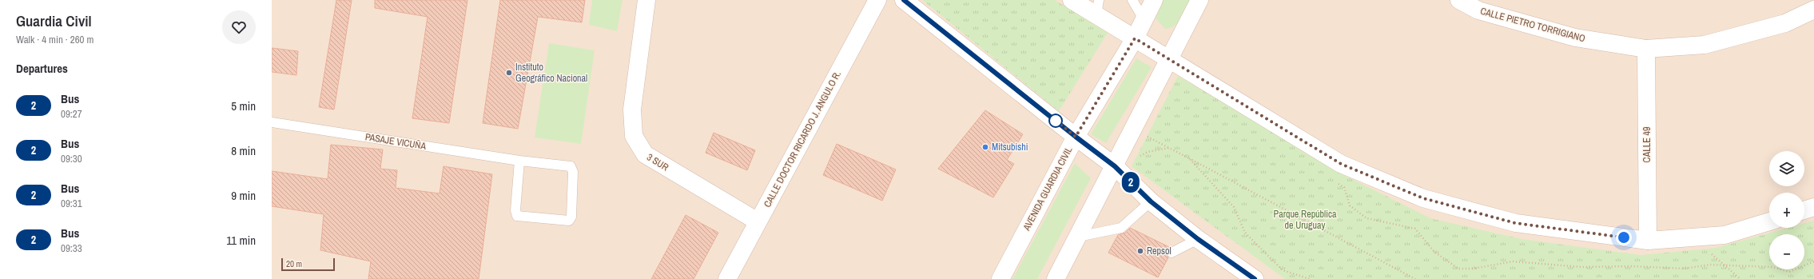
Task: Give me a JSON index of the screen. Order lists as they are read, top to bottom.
{
  "streets": {
    "main road": [
      "CALLE PIETRO TORRIGIANO",
      "CALLE DOCTOR RICARDO J. ANGULO R.",
      "CALLE 49",
      "3 SUR",
      "AVENIDA GUARDIA CIVIL"
    ],
    "lane": ["PASAJE VICUÑA"]
  },
  "crossings": [
    ["CALLE PIETRO TORRIGIANO", "CALLE 49"],
    ["CALLE DOCTOR RICARDO J. ANGULO R.", "3 SUR"]
  ],
  "parks": ["Parque República de Uruguay"],
  "places": ["Instituto Geográfico Nacional", "Mitsubishi", "Repsol"],
  "lines": ["bus line 2"],
  "scale_bar": "20 m",
  "page": {
    "heading": [
      ["Guardia Civil", "Walk · 4 min · 260 m"],
      "Departures"
    ],
    "on_map": "2",
    "list": [
      {
        "mark": "2",
        "name": "Bus",
        "note": "09:27",
        "value": "5 min"
      },
      {
        "mark": "2",
        "name": "Bus",
        "note": "09:30",
        "value": "8 min"
      },
      {
        "mark": "2",
        "name": "Bus",
        "note": "09:31",
        "value": "9 min"
      },
      {
        "mark": "2",
        "name": "Bus",
        "note": "09:33",
        "value": "11 min"
      }
    ],
    "map_buttons": ["+", "−"],
    "scale": "20 m"
  }
}
